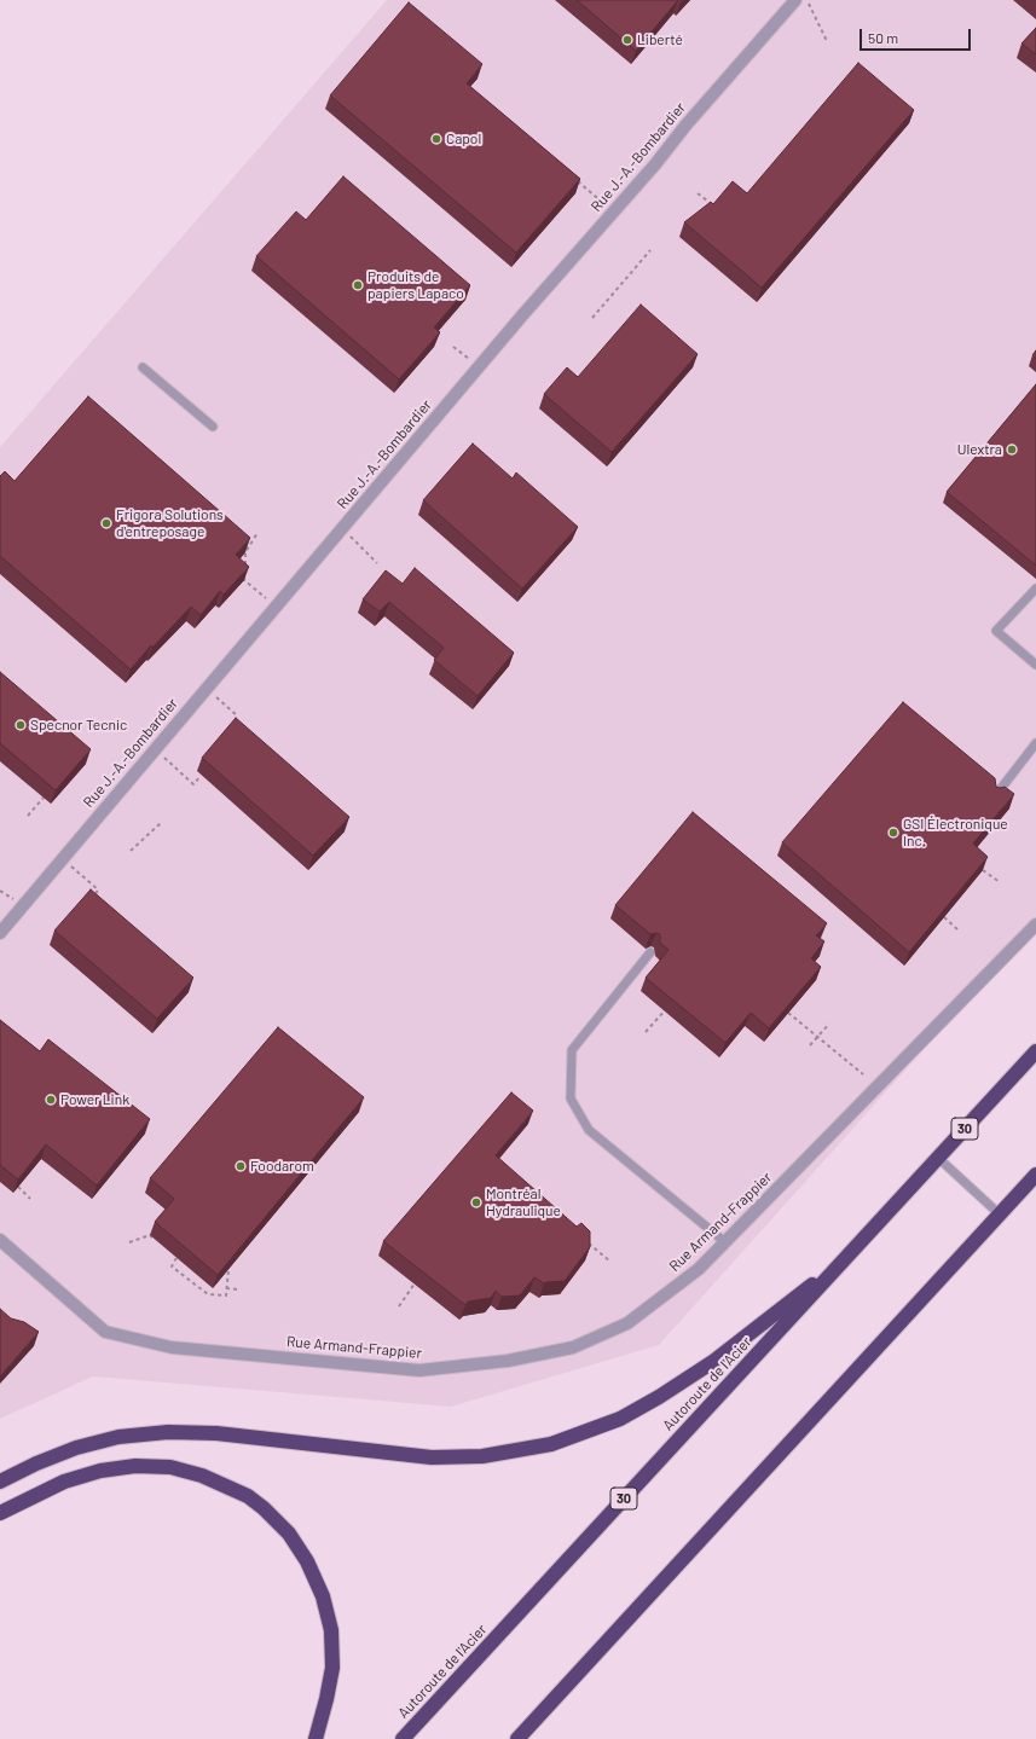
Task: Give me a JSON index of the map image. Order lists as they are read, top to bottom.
{
  "streets": {
    "highway": ["30", "Autoroute de l'Acier"],
    "street": ["Rue J.-A.-Bombardier", "Rue Armand-Frappier"]
  },
  "places": [
    "Liberté",
    "Capol",
    "Produits de papiers Lapaco",
    "Ulextra",
    "Frigora Solutions d'entreposage",
    "Specnor Tecnic",
    "GSI Électronique Inc.",
    "Power Link",
    "Foodarom",
    "Montréal Hydraulique"
  ],
  "scale_bar": "50 m"
}
